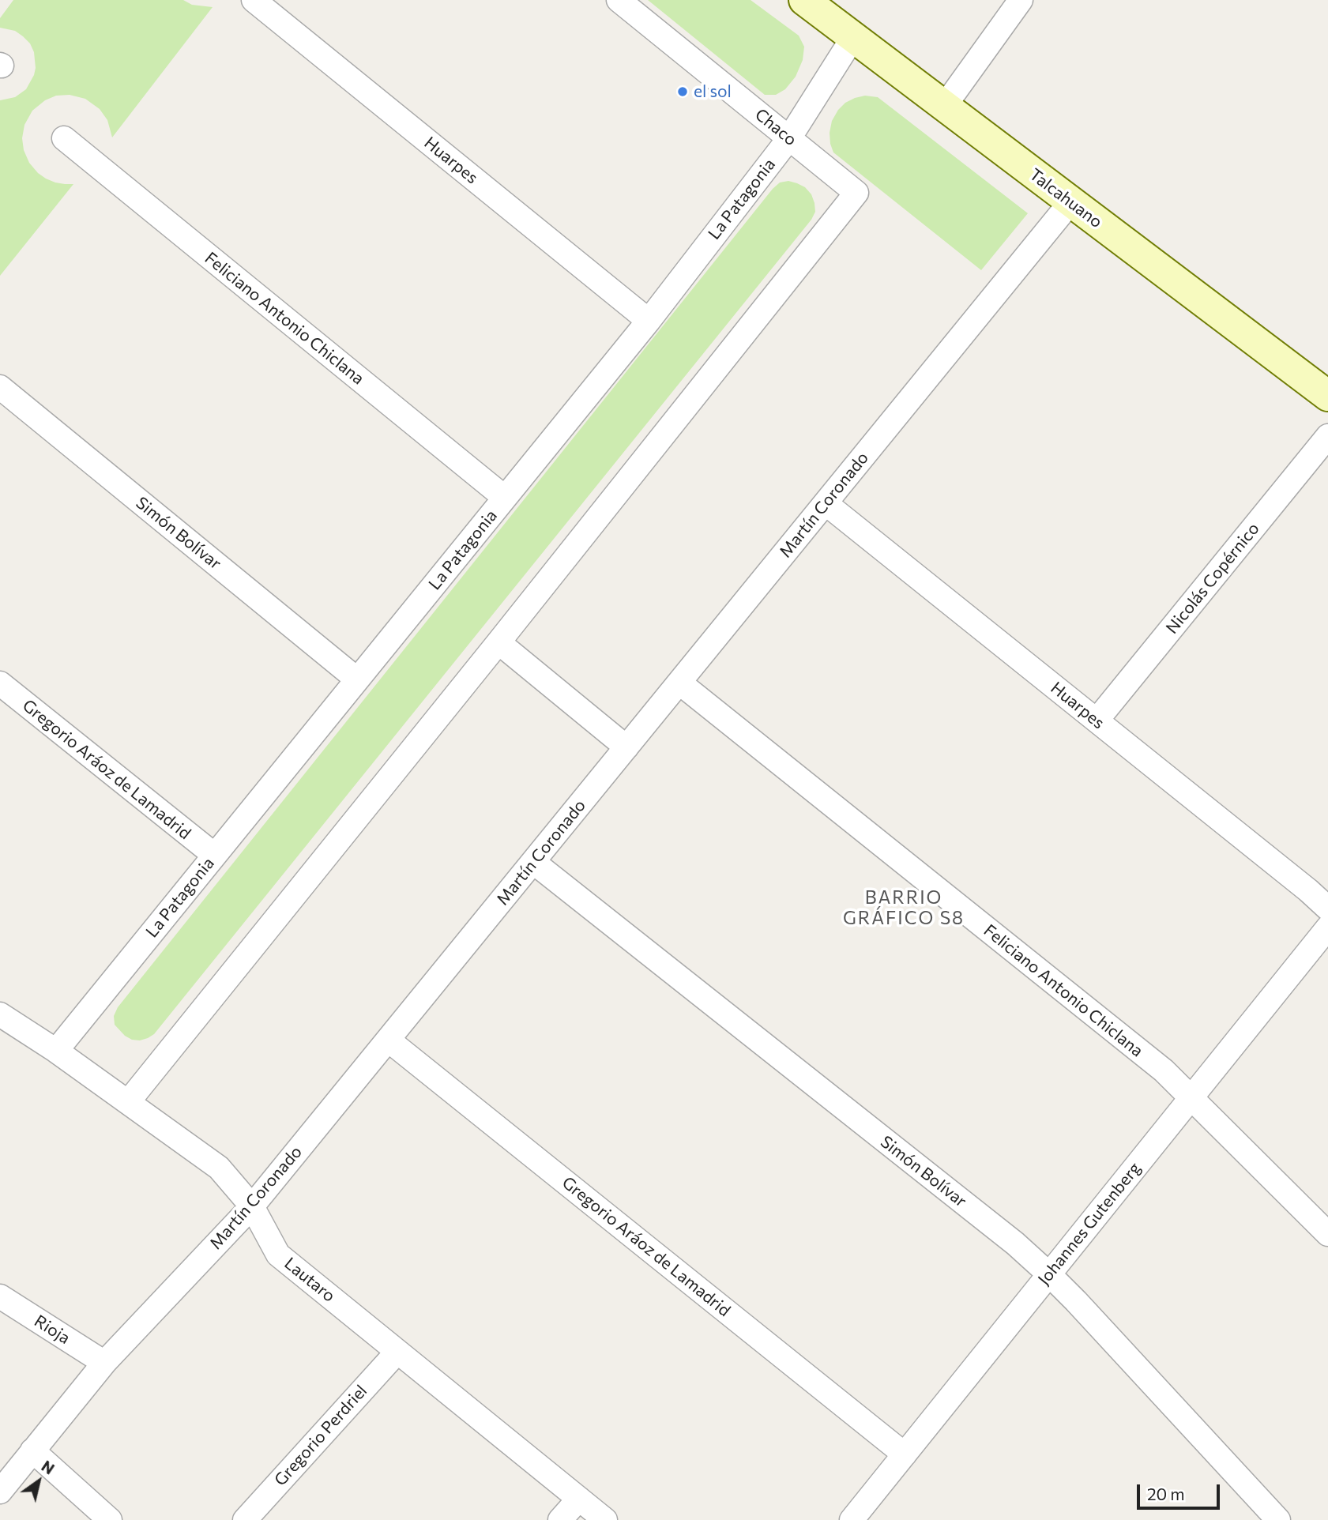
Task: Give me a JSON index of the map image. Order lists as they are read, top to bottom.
{
  "streets": {
    "street": [
      "Chaco",
      "Huarpes",
      "Talcahuano",
      "La Patagonia",
      "Feliciano Antonio Chiclana",
      "Martín Coronado",
      "Simón Bolívar",
      "Nicolás Copérnico",
      "Gregorio Aráoz de Lamadrid",
      "Johannes Gutenberg",
      "Lautaro",
      "Rioja",
      "Gregorio Perdriel"
    ]
  },
  "crossings": [
    ["Chaco", "La Patagonia"],
    ["Huarpes", "La Patagonia"],
    ["Huarpes", "Martín Coronado"],
    ["Huarpes", "Nicolás Copérnico"],
    ["Talcahuano", "La Patagonia"],
    ["Talcahuano", "Martín Coronado"],
    ["La Patagonia", "Feliciano Antonio Chiclana"],
    ["La Patagonia", "Simón Bolívar"],
    ["La Patagonia", "Gregorio Aráoz de Lamadrid"],
    ["La Patagonia", "Lautaro"],
    ["Feliciano Antonio Chiclana", "Martín Coronado"],
    ["Feliciano Antonio Chiclana", "Johannes Gutenberg"],
    ["Martín Coronado", "Simón Bolívar"],
    ["Martín Coronado", "Gregorio Aráoz de Lamadrid"],
    ["Martín Coronado", "Lautaro"],
    ["Martín Coronado", "Rioja"],
    ["Simón Bolívar", "Johannes Gutenberg"],
    ["Gregorio Aráoz de Lamadrid", "Johannes Gutenberg"],
    ["Lautaro", "Gregorio Perdriel"]
  ],
  "districts": ["BARRIO GRÁFICO S8"],
  "places": ["el sol"],
  "scale_bar": "20 m",
  "north": "top right"
}
